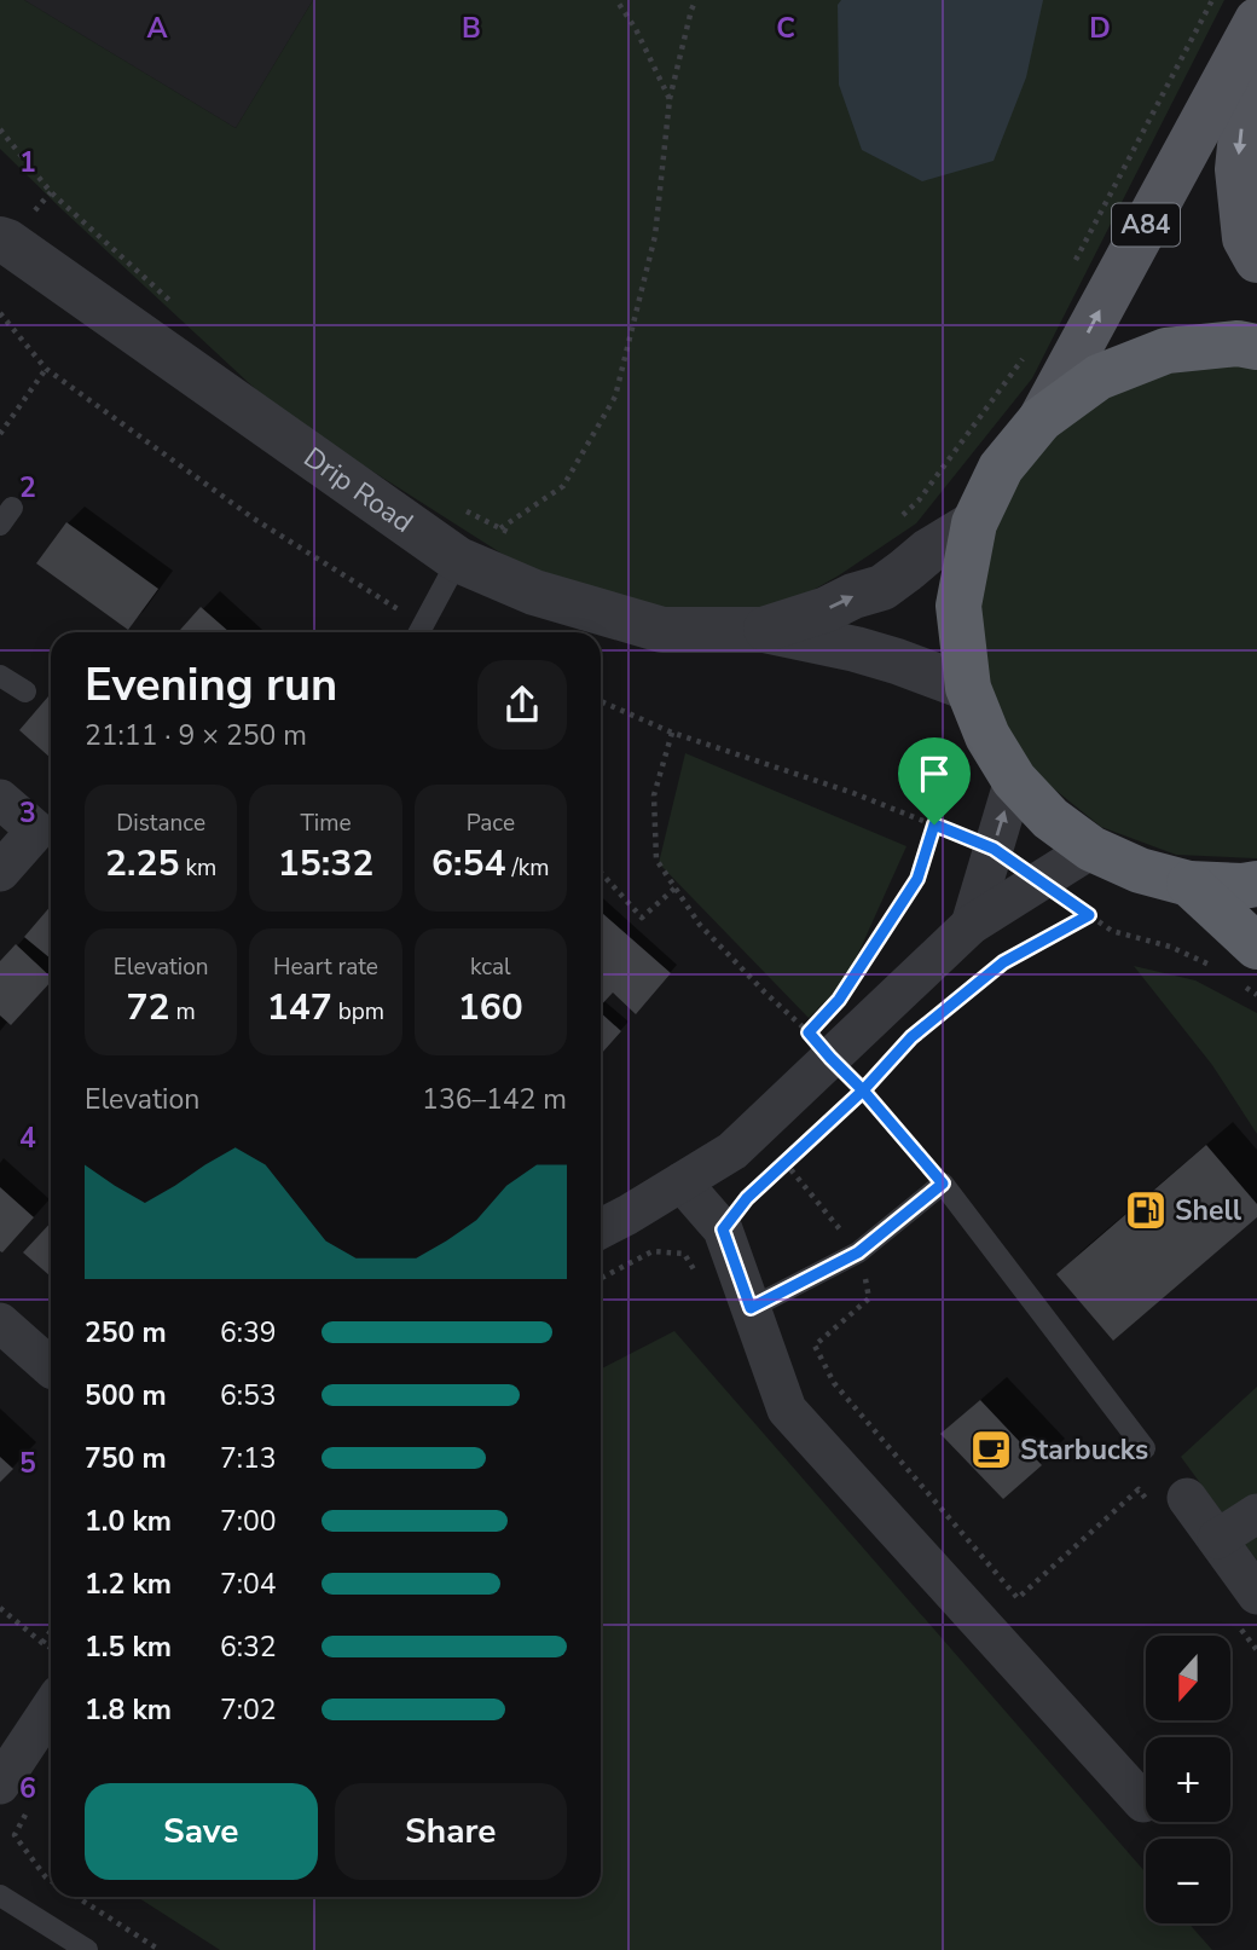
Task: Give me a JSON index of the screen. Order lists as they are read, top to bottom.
{
  "streets": {
    "highway": ["A84"],
    "street": ["Drip Road"]
  },
  "crossings": [
    ["A84", "Drip Road"]
  ],
  "places": {
    "fuel station": ["Shell"],
    "cafe": ["Starbucks"]
  },
  "north": "bottom",
  "page": {
    "heading": ["Evening run", "21:11 · 9 × 250 m"],
    "stats": [
      ["Distance", "2.25 km"],
      ["Time", "15:32"],
      ["Pace", "6:54 /km"],
      ["Elevation", "72 m"],
      ["Heart rate", "147 bpm"],
      ["kcal", "160"]
    ],
    "chart": ["Elevation", "136–142 m"],
    "list": [
      {
        "name": "250 m",
        "note": "6:39"
      },
      {
        "name": "500 m",
        "note": "6:53"
      },
      {
        "name": "750 m",
        "note": "7:13"
      },
      {
        "name": "1.0 km",
        "note": "7:00"
      },
      {
        "name": "1.2 km",
        "note": "7:04"
      },
      {
        "name": "1.5 km",
        "note": "6:32"
      },
      {
        "name": "1.8 km",
        "note": "7:02"
      }
    ],
    "map_buttons": ["+", "−"],
    "buttons": ["Save", "Share"]
  },
  "grid": {
    "columns": [
      "A",
      "B",
      "C",
      "D"
    ],
    "rows": [
      "1",
      "2",
      "3",
      "4",
      "5",
      "6"
    ]
  }
}
